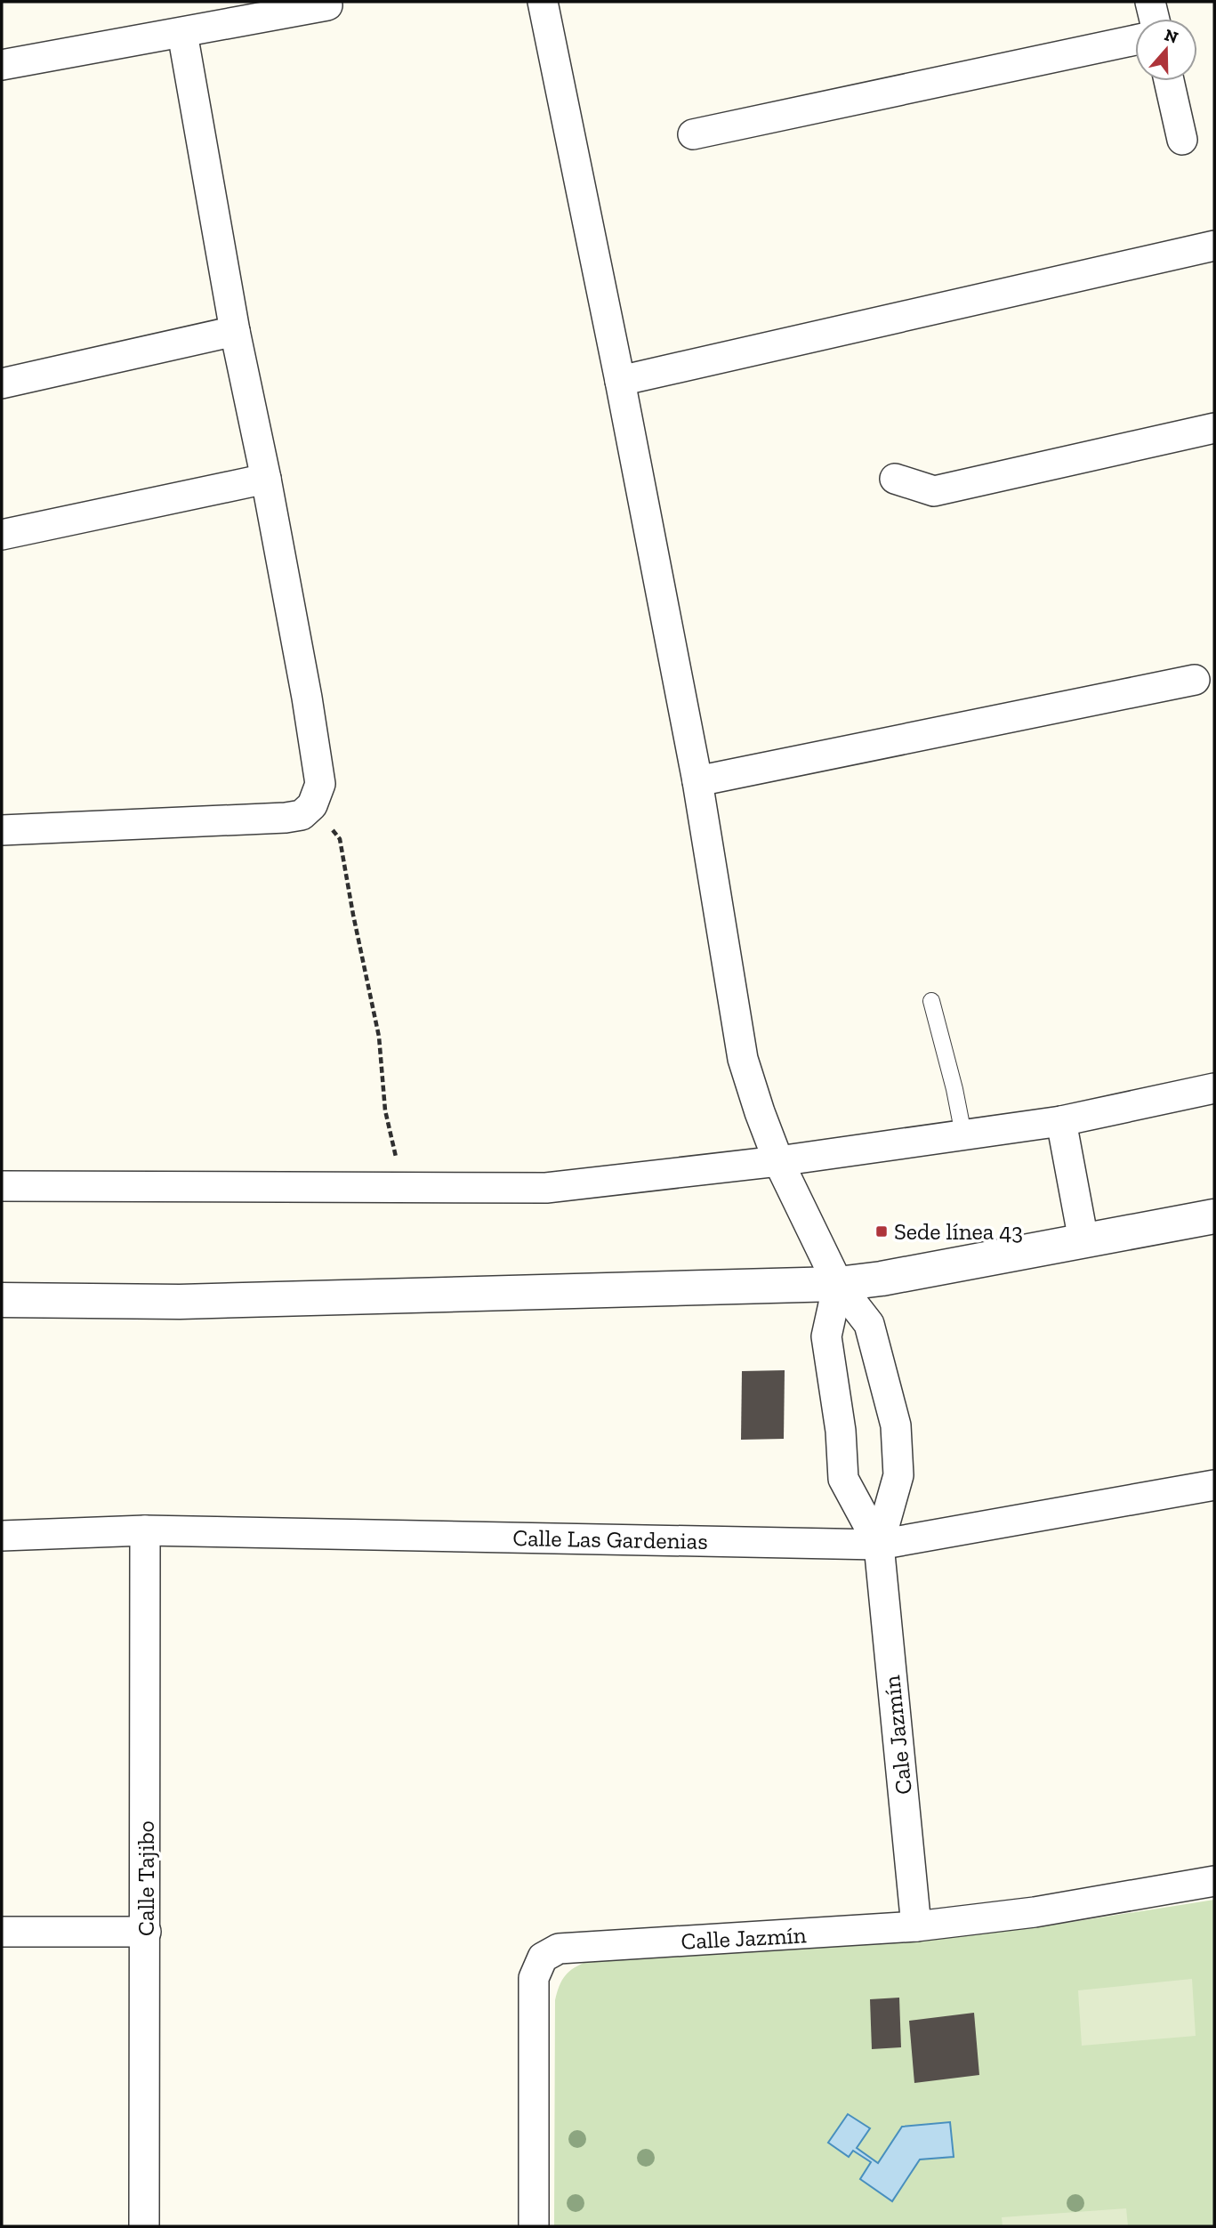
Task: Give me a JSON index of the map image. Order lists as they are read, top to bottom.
{
  "streets": {
    "street": [
      "Calle Las Gardenias",
      "Cale Jazmín",
      "Calle Tajibo",
      "Calle Jazmín"
    ]
  },
  "crossings": [
    ["Calle Las Gardenias", "Cale Jazmín"],
    ["Calle Las Gardenias", "Calle Tajibo"],
    ["Cale Jazmín", "Calle Jazmín"]
  ],
  "places": {
    "transit": ["Sede línea 43"]
  },
  "north": "top"
}
